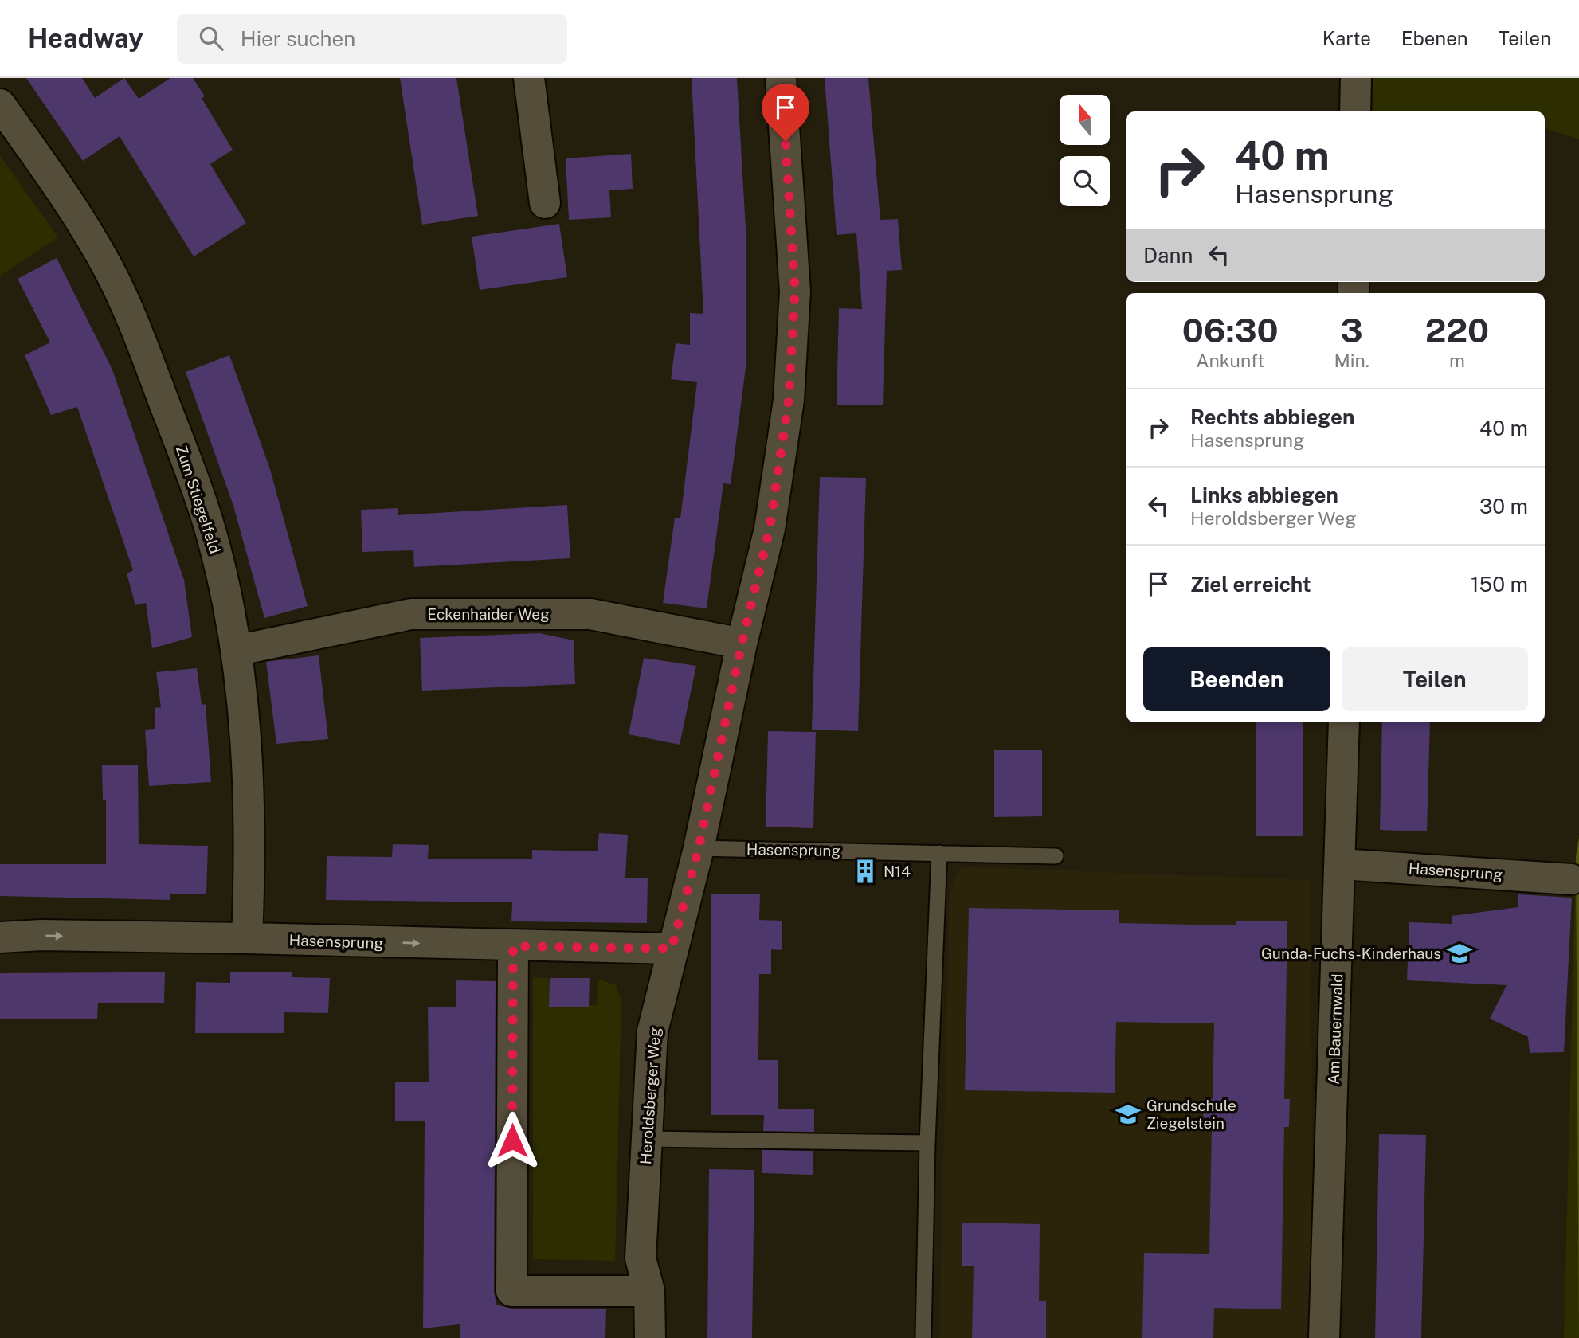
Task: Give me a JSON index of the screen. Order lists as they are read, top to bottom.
{
  "streets": {
    "street": [
      "Zum Stiegelfeld",
      "Eckenhaider Weg",
      "Hasensprung",
      "Am Bauernwald",
      "Heroldsberger Weg"
    ]
  },
  "crossings": [
    ["Zum Stiegelfeld", "Eckenhaider Weg"],
    ["Zum Stiegelfeld", "Hasensprung"],
    ["Eckenhaider Weg", "Heroldsberger Weg"],
    ["Hasensprung", "Am Bauernwald"],
    ["Hasensprung", "Heroldsberger Weg"]
  ],
  "one_way": ["Hasensprung"],
  "places": {
    "building": ["N14"],
    "school or university": ["Gunda-Fuchs-Kinderhaus", "Grundschule Ziegelstein"]
  },
  "north": "top",
  "page": {
    "header": "Headway",
    "search": "Hier suchen",
    "nav": ["Karte", "Ebenen", "Teilen"],
    "turn": ["40 m", "Hasensprung"],
    "then": "Dann",
    "eta": [
      "06:30",
      "Ankunft",
      "3",
      "Min.",
      "220",
      "m"
    ],
    "list": [
      {
        "name": "Rechts abbiegen",
        "note": "Hasensprung",
        "value": "40 m"
      },
      {
        "name": "Links abbiegen",
        "note": "Heroldsberger Weg",
        "value": "30 m"
      },
      {
        "name": "Ziel erreicht",
        "value": "150 m"
      }
    ],
    "buttons": ["Beenden", "Teilen"]
  }
}
